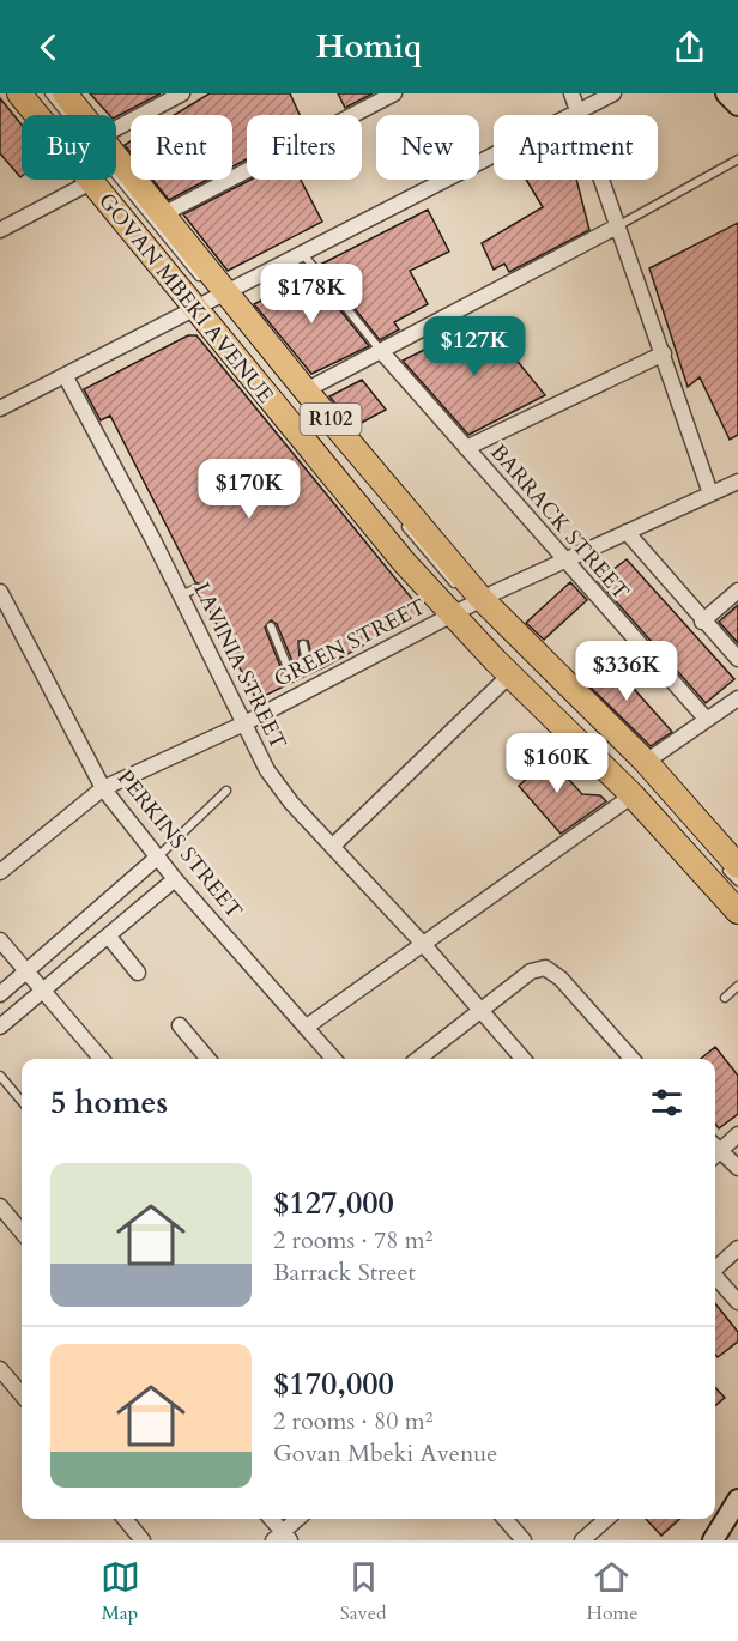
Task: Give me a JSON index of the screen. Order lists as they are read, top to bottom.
{
  "streets": {
    "main road": ["GOVAN MBEKI AVENUE", "R102"],
    "street": [
      "BARRACK STREET",
      "GREEN STREET",
      "LAVINIA STREET",
      "PERKINS STREET"
    ]
  },
  "crossings": [
    ["GOVAN MBEKI AVENUE", "GREEN STREET"],
    ["BARRACK STREET", "GREEN STREET"],
    ["GREEN STREET", "LAVINIA STREET"],
    ["GREEN STREET", "PERKINS STREET"]
  ],
  "page": {
    "header": "Homiq",
    "chip": [
      "Buy",
      "Rent",
      "Filters",
      "New",
      "Apartment"
    ],
    "price": [
      "$178K",
      "$127K",
      "$170K",
      "$336K",
      "$160K"
    ],
    "heading": "5 homes",
    "list": [
      {
        "name": "$127,000",
        "note": "2 rooms · 78 m² · Barrack Street"
      },
      {
        "name": "$170,000",
        "note": "2 rooms · 80 m² · Govan Mbeki Avenue"
      }
    ],
    "tabs": ["Map", "Saved", "Home"]
  }
}
